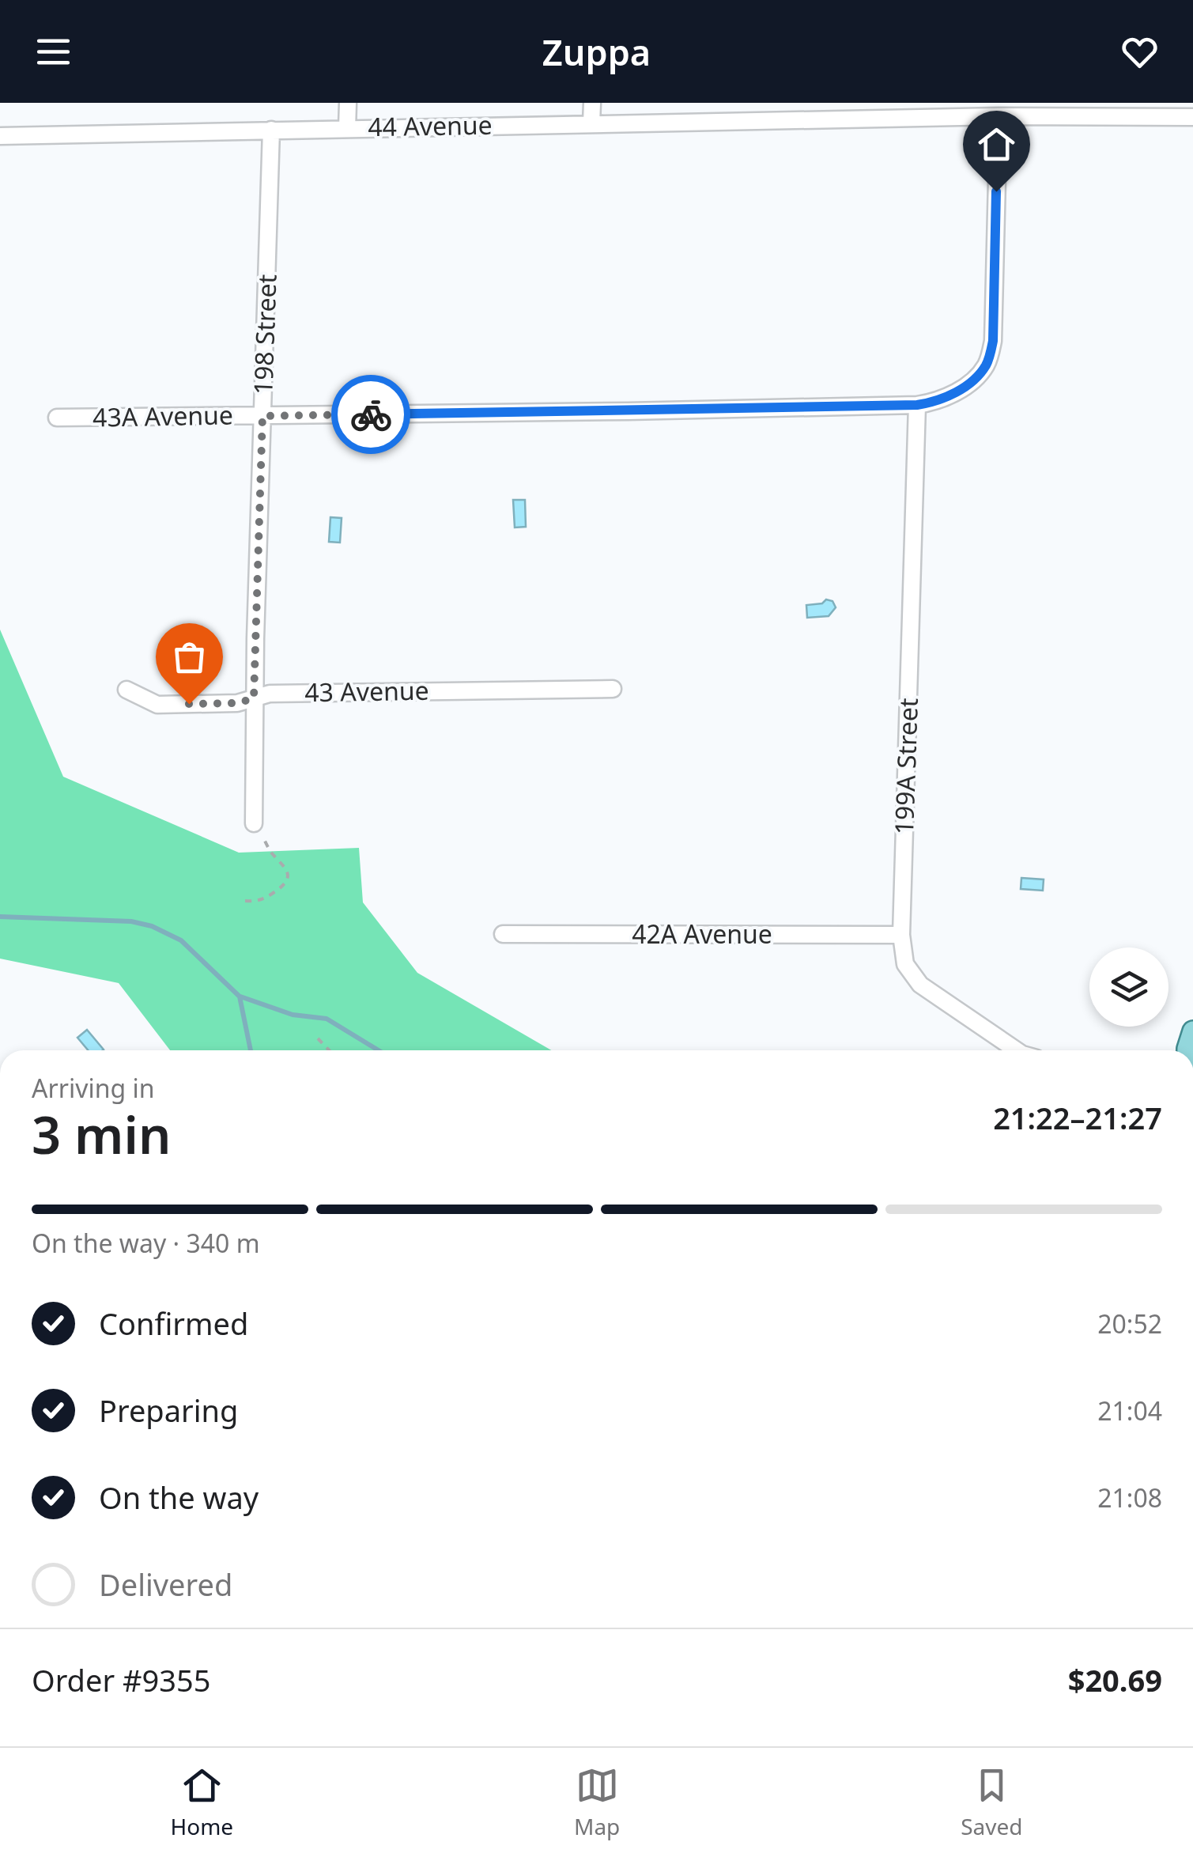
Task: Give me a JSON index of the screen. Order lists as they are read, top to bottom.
{
  "streets": {
    "street": [
      "44 Avenue",
      "198 Street",
      "43A Avenue",
      "43 Avenue",
      "199A Street",
      "42A Avenue"
    ]
  },
  "crossings": [
    ["44 Avenue", "198 Street"],
    ["44 Avenue", "43A Avenue"],
    ["198 Street", "43A Avenue"],
    ["198 Street", "43 Avenue"],
    ["43A Avenue", "199A Street"],
    ["199A Street", "42A Avenue"]
  ],
  "page": {
    "header": "Zuppa",
    "heading": ["3 min", "Arriving in", "21:22–21:27"],
    "panel": ["Order #9355", "$20.69"],
    "bar": "On the way · 340 m",
    "list": [
      ["Confirmed", "20:52"],
      ["Preparing", "21:04"],
      ["On the way", "21:08"],
      "Delivered"
    ],
    "tabs": ["Home", "Map", "Saved"]
  }
}
